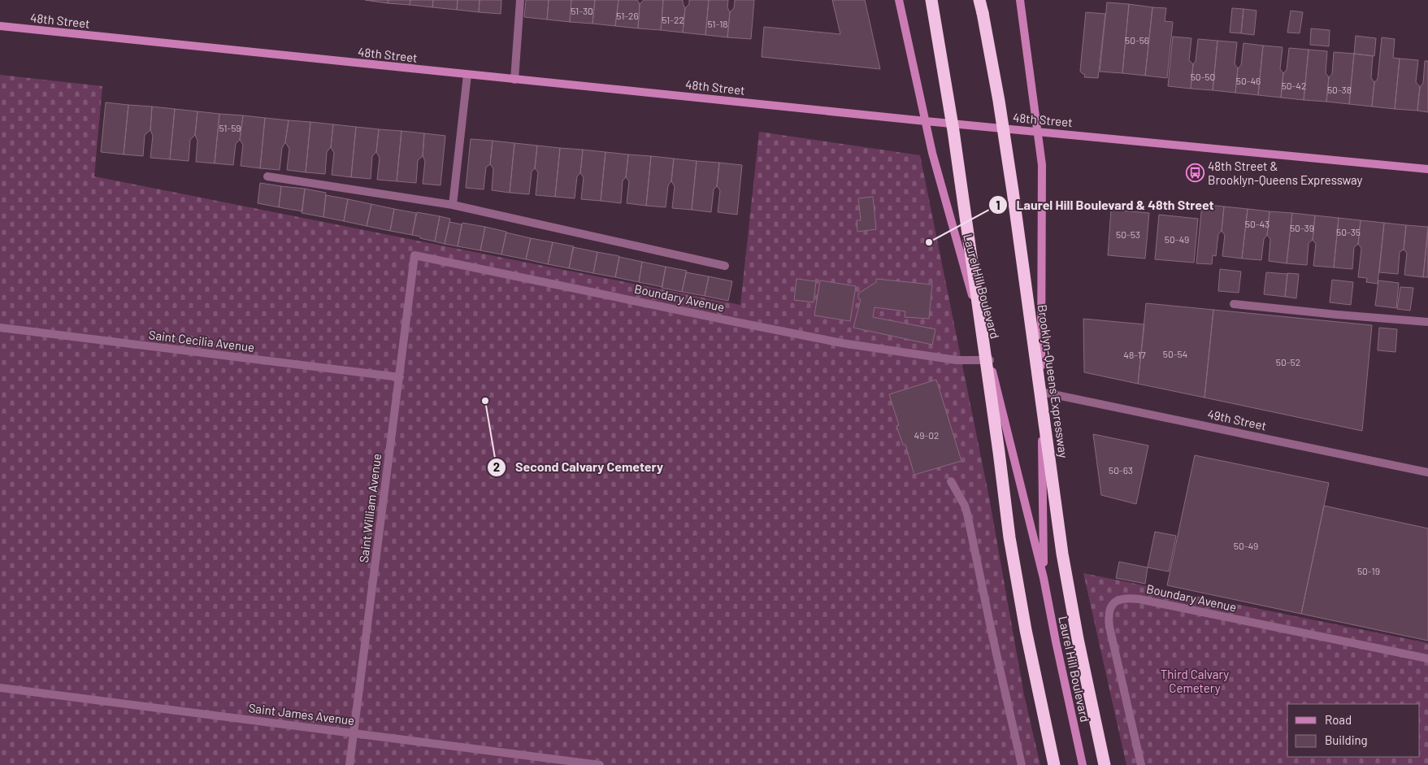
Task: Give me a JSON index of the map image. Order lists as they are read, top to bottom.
{
  "streets": {
    "highway": ["Brooklyn-Queens Expressway"],
    "street": [
      "48th Street",
      "Laurel Hill Boulevard",
      "Boundary Avenue",
      "Saint Cecilia Avenue",
      "49th Street",
      "Saint William Avenue",
      "Saint James Avenue"
    ]
  },
  "crossings": [
    ["48th Street", "Laurel Hill Boulevard"],
    ["Laurel Hill Boulevard", "Boundary Avenue"],
    ["Laurel Hill Boulevard", "49th Street"],
    ["Boundary Avenue", "Saint William Avenue"],
    ["Saint Cecilia Avenue", "Saint William Avenue"],
    ["Saint William Avenue", "Saint James Avenue"]
  ],
  "parks": ["Third Calvary Cemetery"],
  "places": {
    "bus stop": ["48th Street & Brooklyn-Queens Expressway"],
    "other": ["Laurel Hill Boulevard & 48th Street", "Second Calvary Cemetery"]
  },
  "house_numbers": [
    "51-30",
    "51-26",
    "51-22",
    "51-18",
    "50-56",
    "50-50",
    "50-46",
    "50-42",
    "50-38",
    "51-59",
    "50-43",
    "50-39",
    "50-35",
    "50-53",
    "50-49",
    "50-54",
    "48-17",
    "50-52",
    "49-02",
    "50-63",
    "50-49",
    "50-19"
  ],
  "legend": ["Road", "Building"]
}
